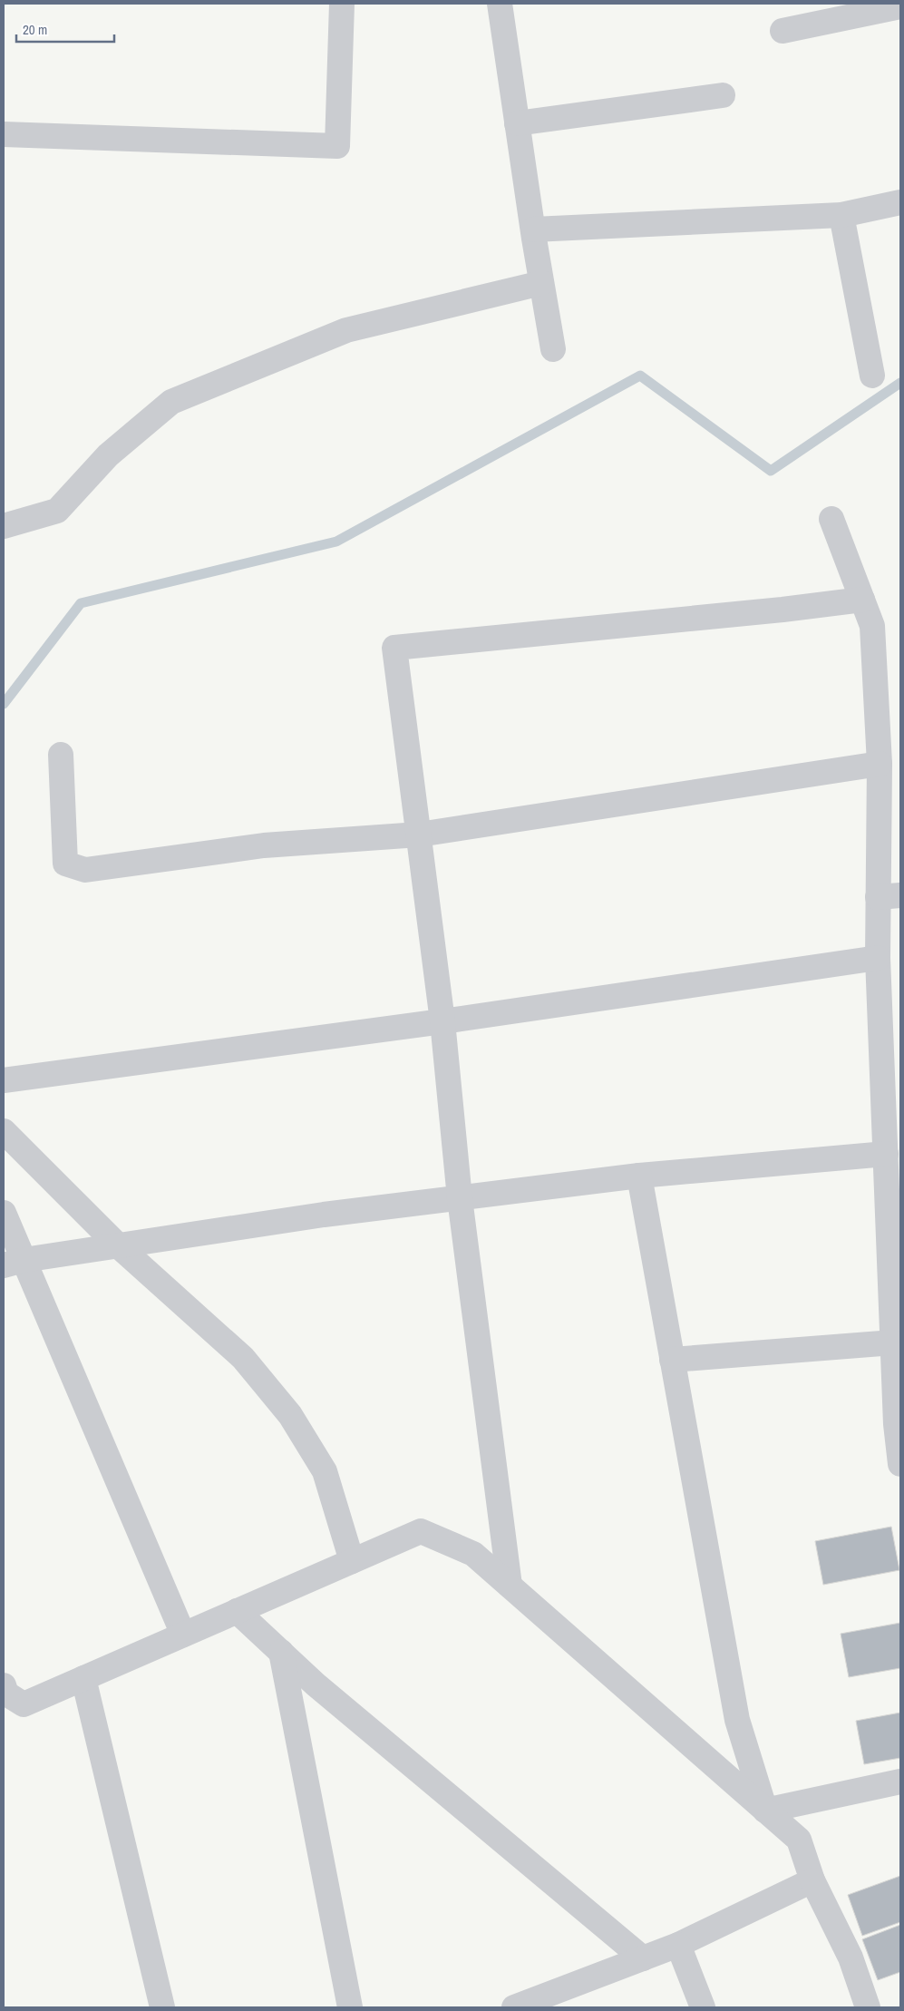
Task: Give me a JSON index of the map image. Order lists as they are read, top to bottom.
{
  "scale_bar": "20 m"
}
